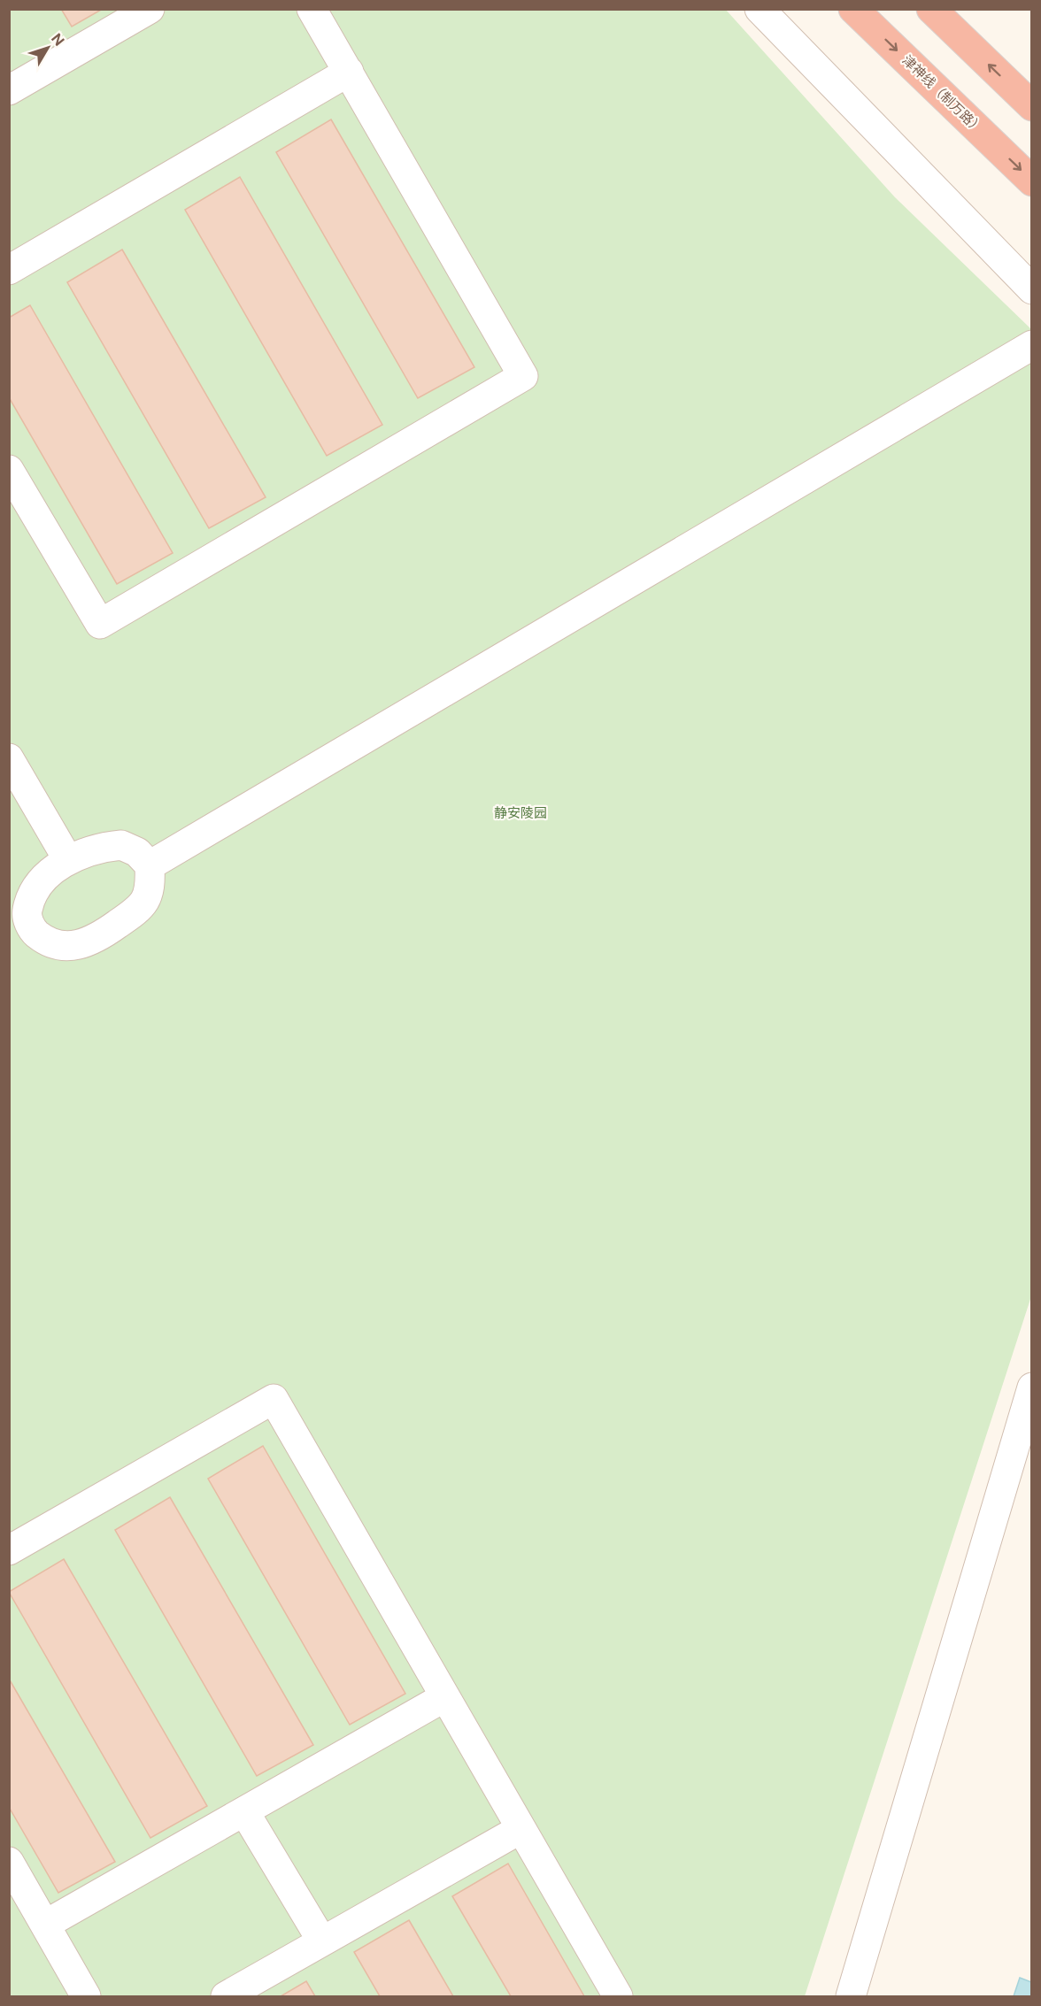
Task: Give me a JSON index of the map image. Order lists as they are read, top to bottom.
{
  "streets": {
    "highway": ["津神线（制万路）"]
  },
  "parks": ["静安陵园"],
  "north": "top right"
}
